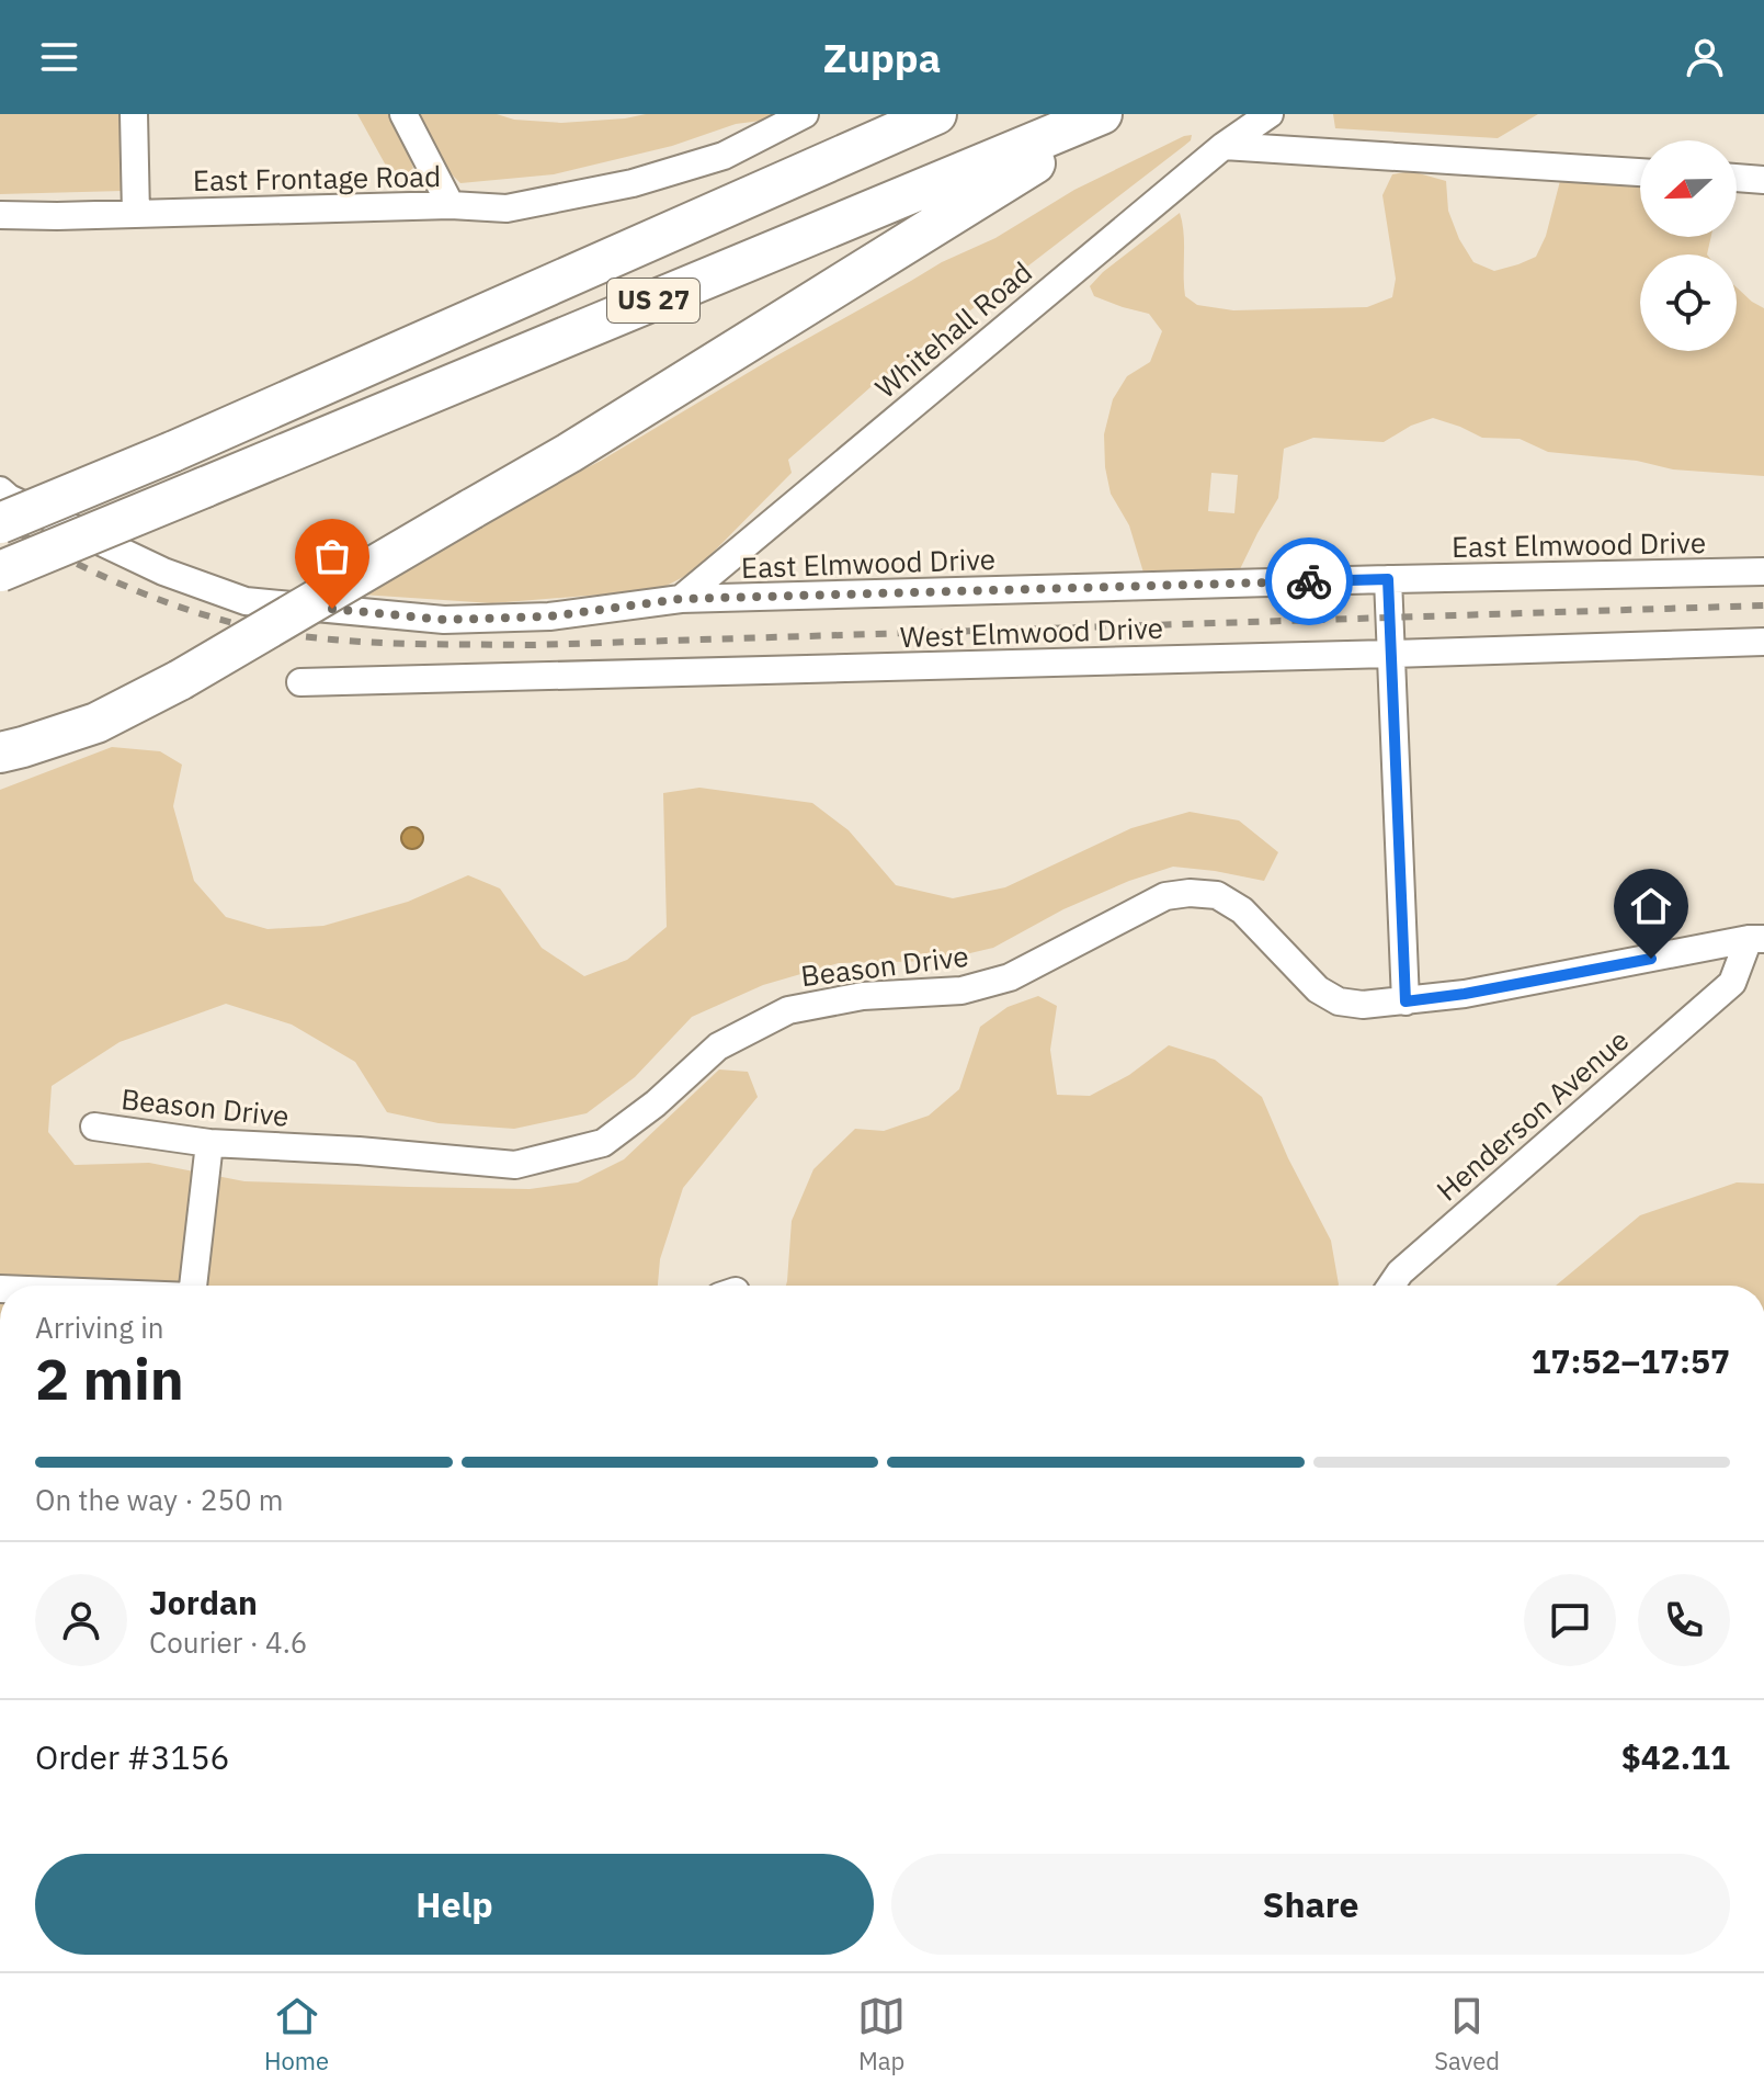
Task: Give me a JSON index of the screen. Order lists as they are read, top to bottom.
{
  "streets": {
    "highway": ["US 27"],
    "street": [
      "East Frontage Road",
      "Whitehall Road",
      "East Elmwood Drive",
      "West Elmwood Drive",
      "Beason Drive",
      "Henderson Avenue"
    ]
  },
  "crossings": [
    ["Whitehall Road", "East Elmwood Drive"],
    ["Beason Drive", "Henderson Avenue"]
  ],
  "north": "left",
  "page": {
    "header": "Zuppa",
    "heading": ["2 min", "Arriving in", "17:52–17:57"],
    "panel": [
      "Jordan",
      "Courier · 4.6",
      "Order #3156",
      "$42.11"
    ],
    "bar": "On the way · 250 m",
    "buttons": ["Help", "Share"],
    "tabs": ["Home", "Map", "Saved"]
  }
}
